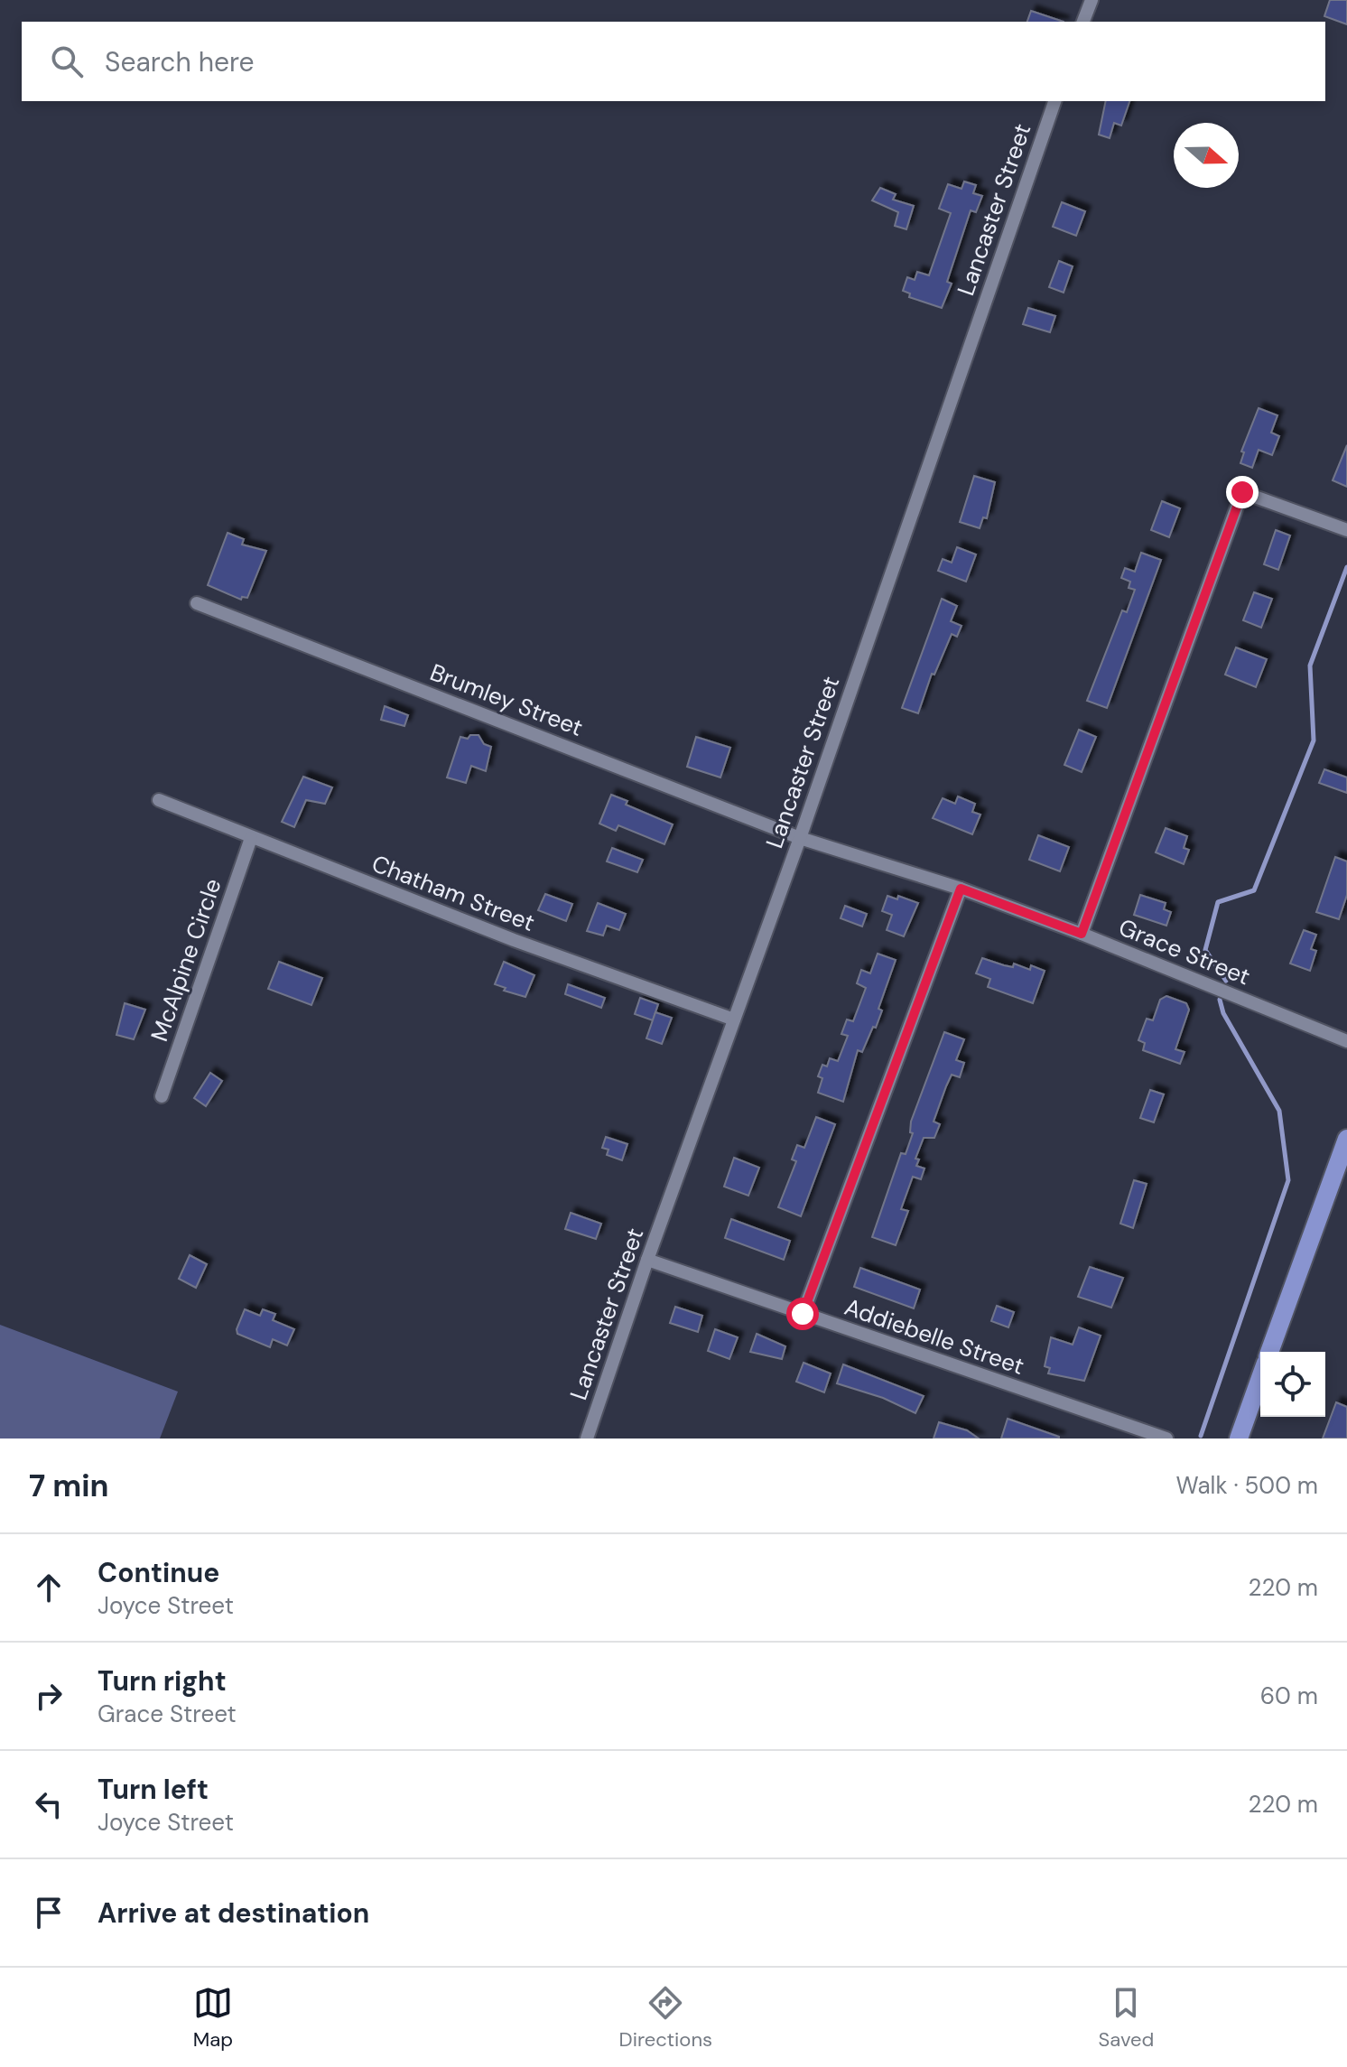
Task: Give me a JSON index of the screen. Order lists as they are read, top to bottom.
{
  "streets": {
    "street": [
      "Lancaster Street",
      "Brumley Street",
      "Chatham Street",
      "Grace Street",
      "McAlpine Circle",
      "Addiebelle Street"
    ]
  },
  "crossings": [
    ["Lancaster Street", "Brumley Street"],
    ["Lancaster Street", "Chatham Street"],
    ["Lancaster Street", "Grace Street"],
    ["Lancaster Street", "Addiebelle Street"],
    ["Brumley Street", "Grace Street"],
    ["Chatham Street", "McAlpine Circle"]
  ],
  "north": "right",
  "page": {
    "search": "Search here",
    "heading": ["7 min", "Walk · 500 m"],
    "list": [
      ["Continue", "Joyce Street", "220 m"],
      ["Turn right", "Grace Street", "60 m"],
      ["Turn left", "Joyce Street", "220 m"],
      "Arrive at destination"
    ],
    "nav": ["Map", "Directions", "Saved"]
  }
}
